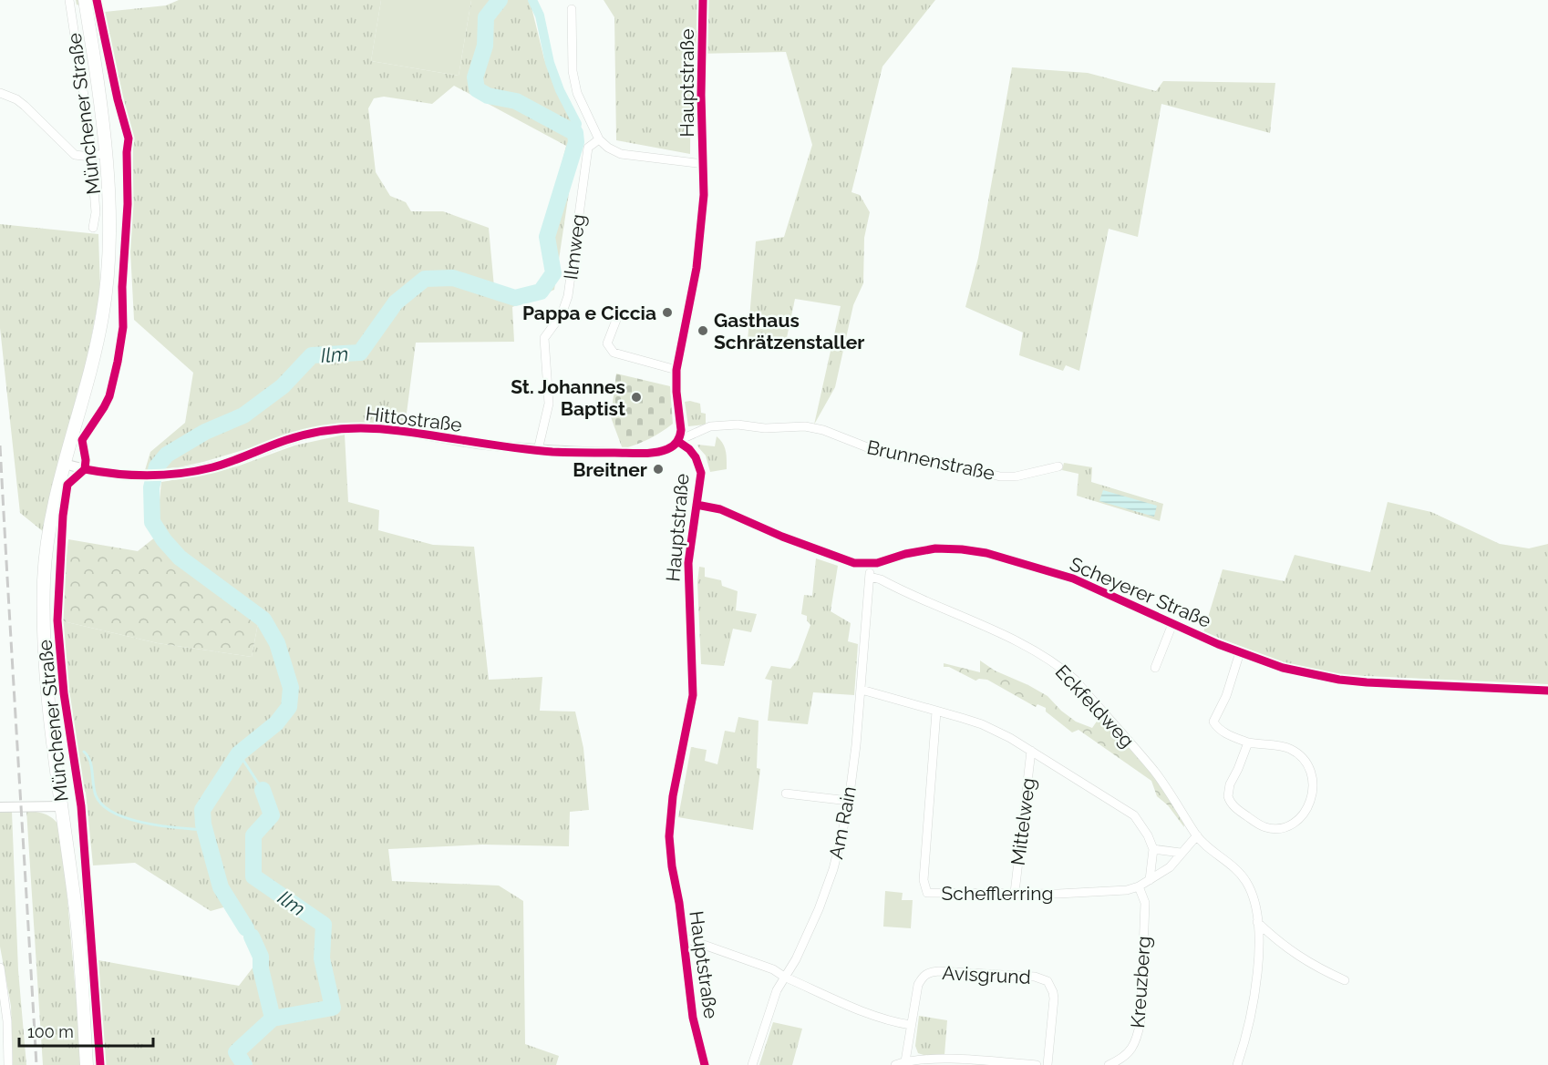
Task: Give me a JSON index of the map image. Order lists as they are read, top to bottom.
{
  "streets": {
    "main road": ["Münchener Straße"],
    "street": [
      "Hauptstraße",
      "Ilmweg",
      "Hittostraße",
      "Brunnenstraße",
      "Scheyerer Straße",
      "Eckfeldweg",
      "Mittelweg",
      "Am Rain",
      "Schefflerring",
      "Avisgrund",
      "Kreuzberg"
    ]
  },
  "crossings": [
    ["Hauptstraße", "Hittostraße"],
    ["Hauptstraße", "Brunnenstraße"],
    ["Hauptstraße", "Scheyerer Straße"],
    ["Münchener Straße", "Hittostraße"],
    ["Ilmweg", "Hittostraße"],
    ["Hittostraße", "Brunnenstraße"],
    ["Scheyerer Straße", "Am Rain"],
    ["Eckfeldweg", "Am Rain"],
    ["Eckfeldweg", "Schefflerring"],
    ["Mittelweg", "Schefflerring"],
    ["Schefflerring", "Kreuzberg"]
  ],
  "water": ["Ilm"],
  "places": [
    "Pappa e Ciccia",
    "Gasthaus Schrätzenstaller",
    "St. Johannes Baptist",
    "Breitner"
  ],
  "scale_bar": "100 m"
}
